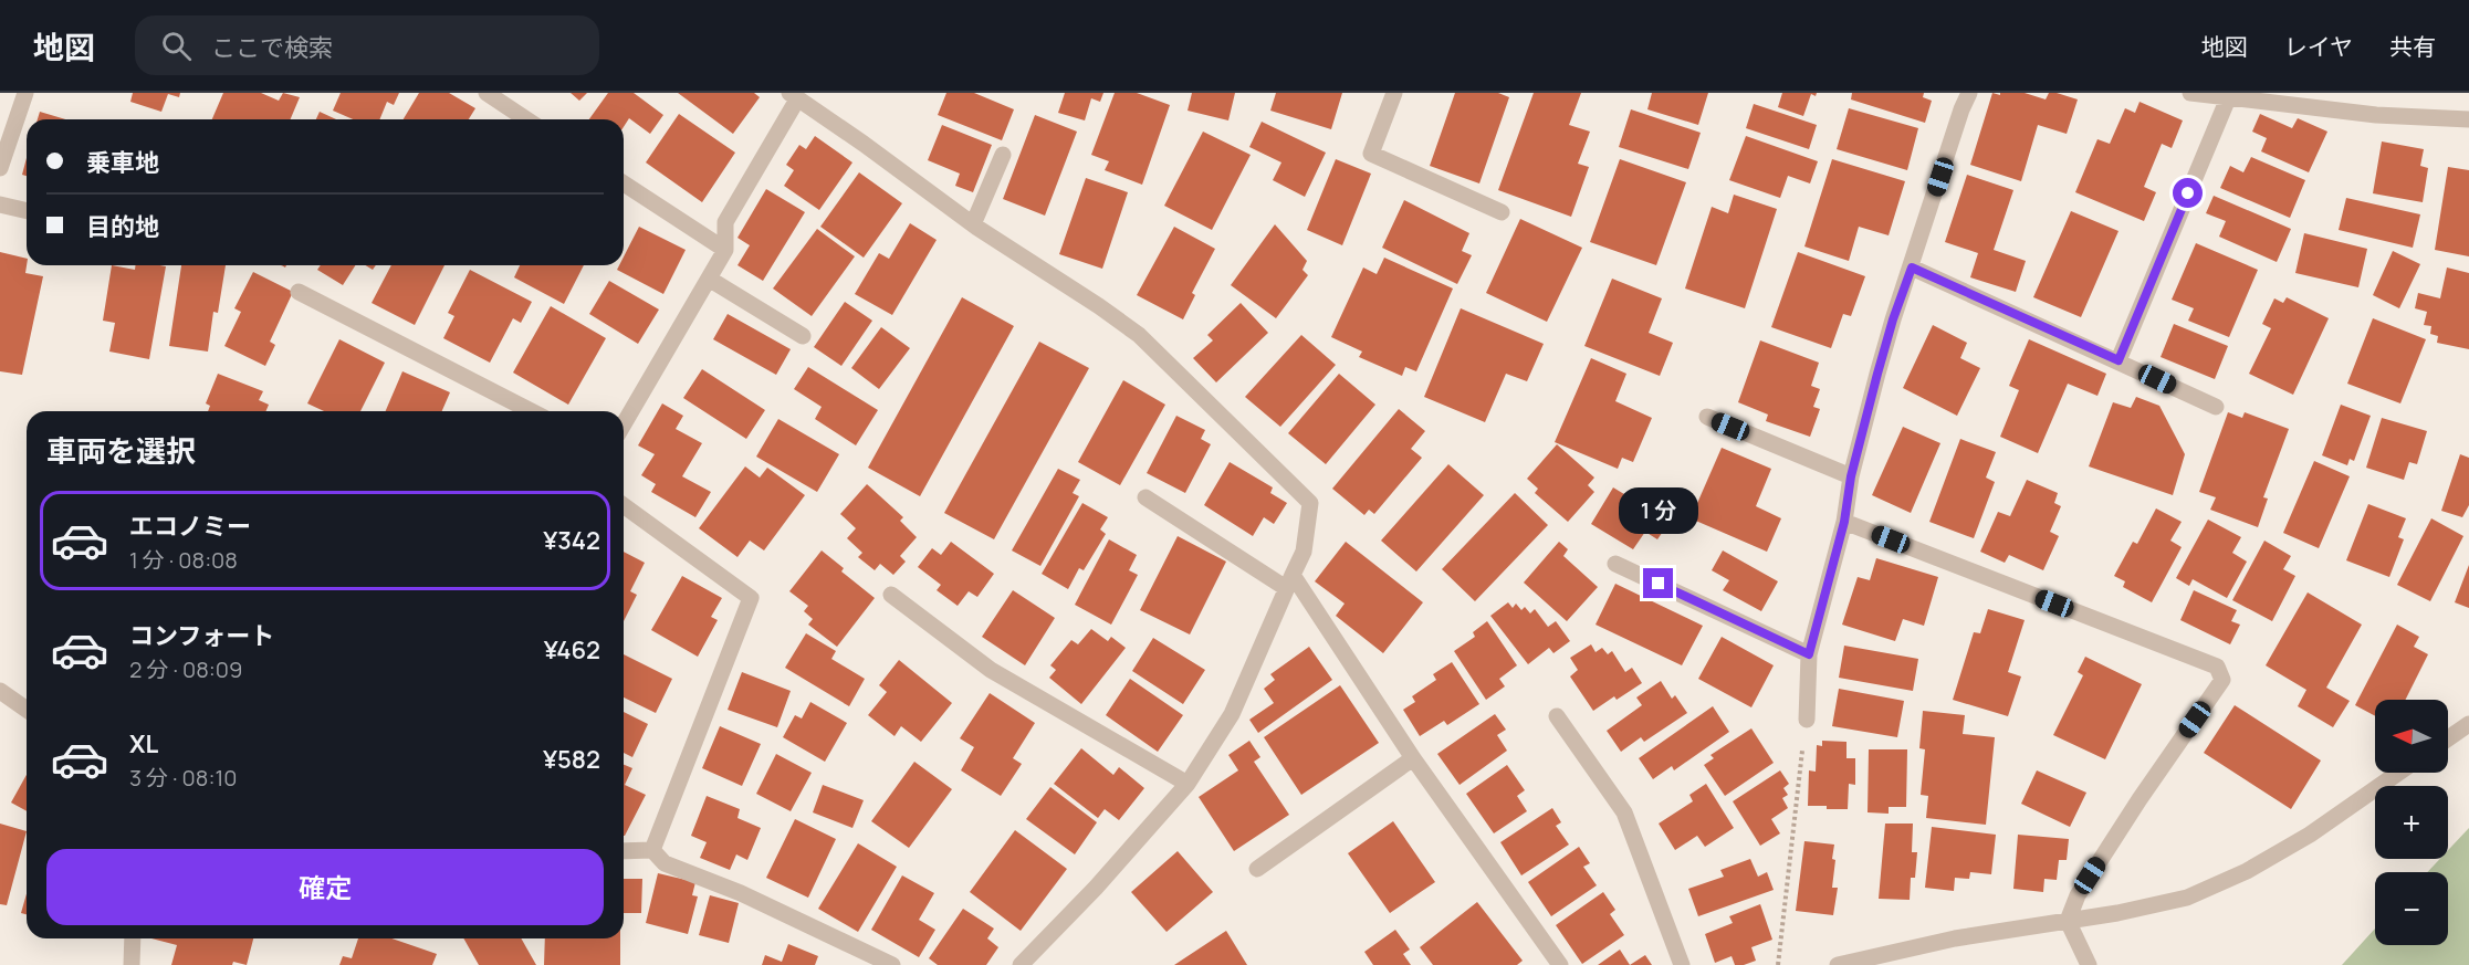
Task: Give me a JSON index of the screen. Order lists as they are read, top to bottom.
{
  "north": "left",
  "page": {
    "header": "地図",
    "search": "ここで検索",
    "nav": ["地図", "レイヤ", "共有"],
    "banner": ["乗車地", "目的地"],
    "heading": "車両を選択",
    "bubble": "1 分",
    "list": [
      {
        "name": "エコノミー",
        "note": "1 分 · 08:08",
        "value": "¥342"
      },
      {
        "name": "コンフォート",
        "note": "2 分 · 08:09",
        "value": "¥462"
      },
      {
        "name": "XL",
        "note": "3 分 · 08:10",
        "value": "¥582"
      }
    ],
    "map_buttons": ["+", "−"],
    "buttons": "確定"
  }
}
